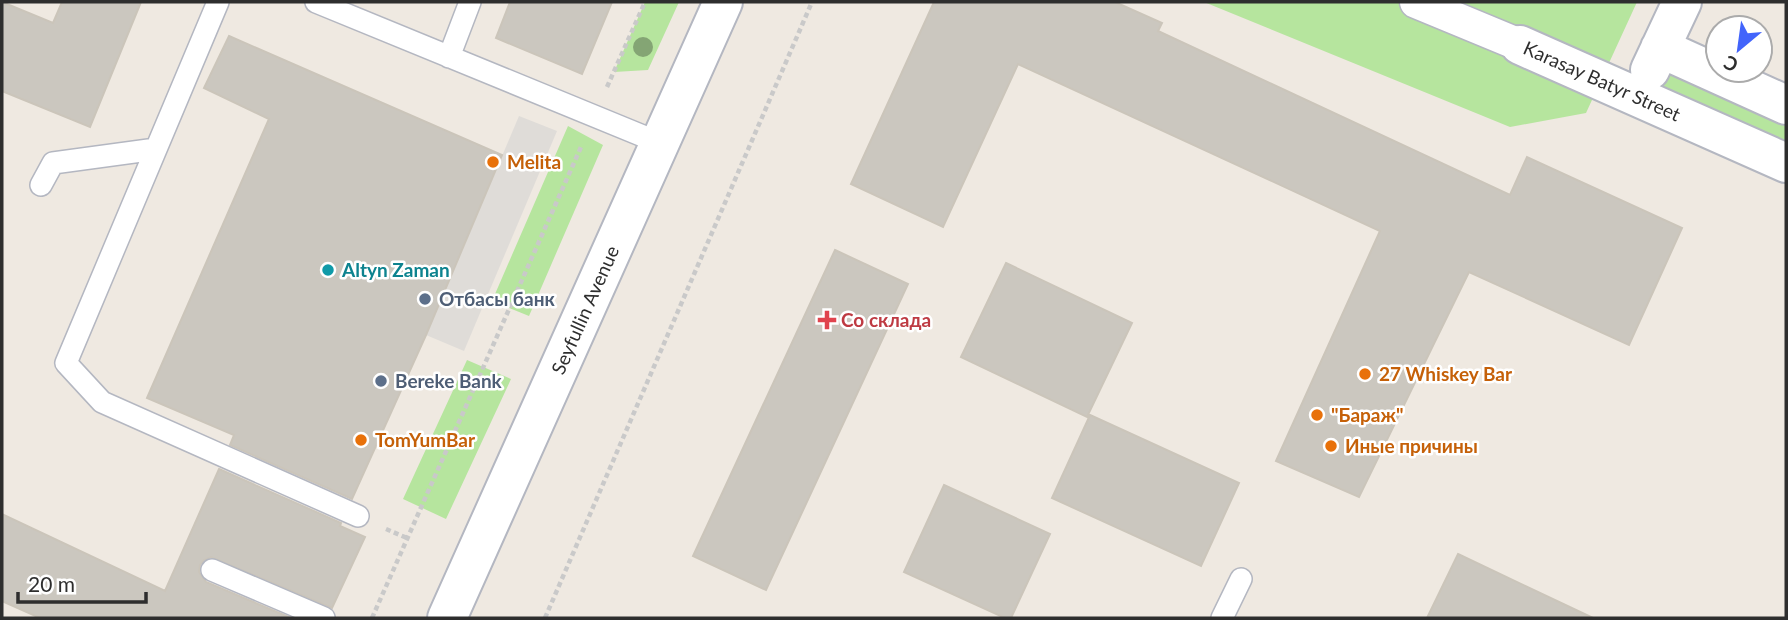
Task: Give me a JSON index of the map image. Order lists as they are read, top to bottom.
{
  "streets": {
    "main road": ["Karasay Batyr Street", "Seyfullin Avenue"]
  },
  "places": {
    "other": [
      "Melita",
      "Altyn Zaman",
      "Отбасы банк",
      "27 Whiskey Bar",
      "Bereke Bank",
      "\"Бараж\"",
      "TomYumBar",
      "Иные причины"
    ],
    "health": ["Со склада"]
  },
  "scale_bar": "20 m",
  "north": "bottom left"
}
